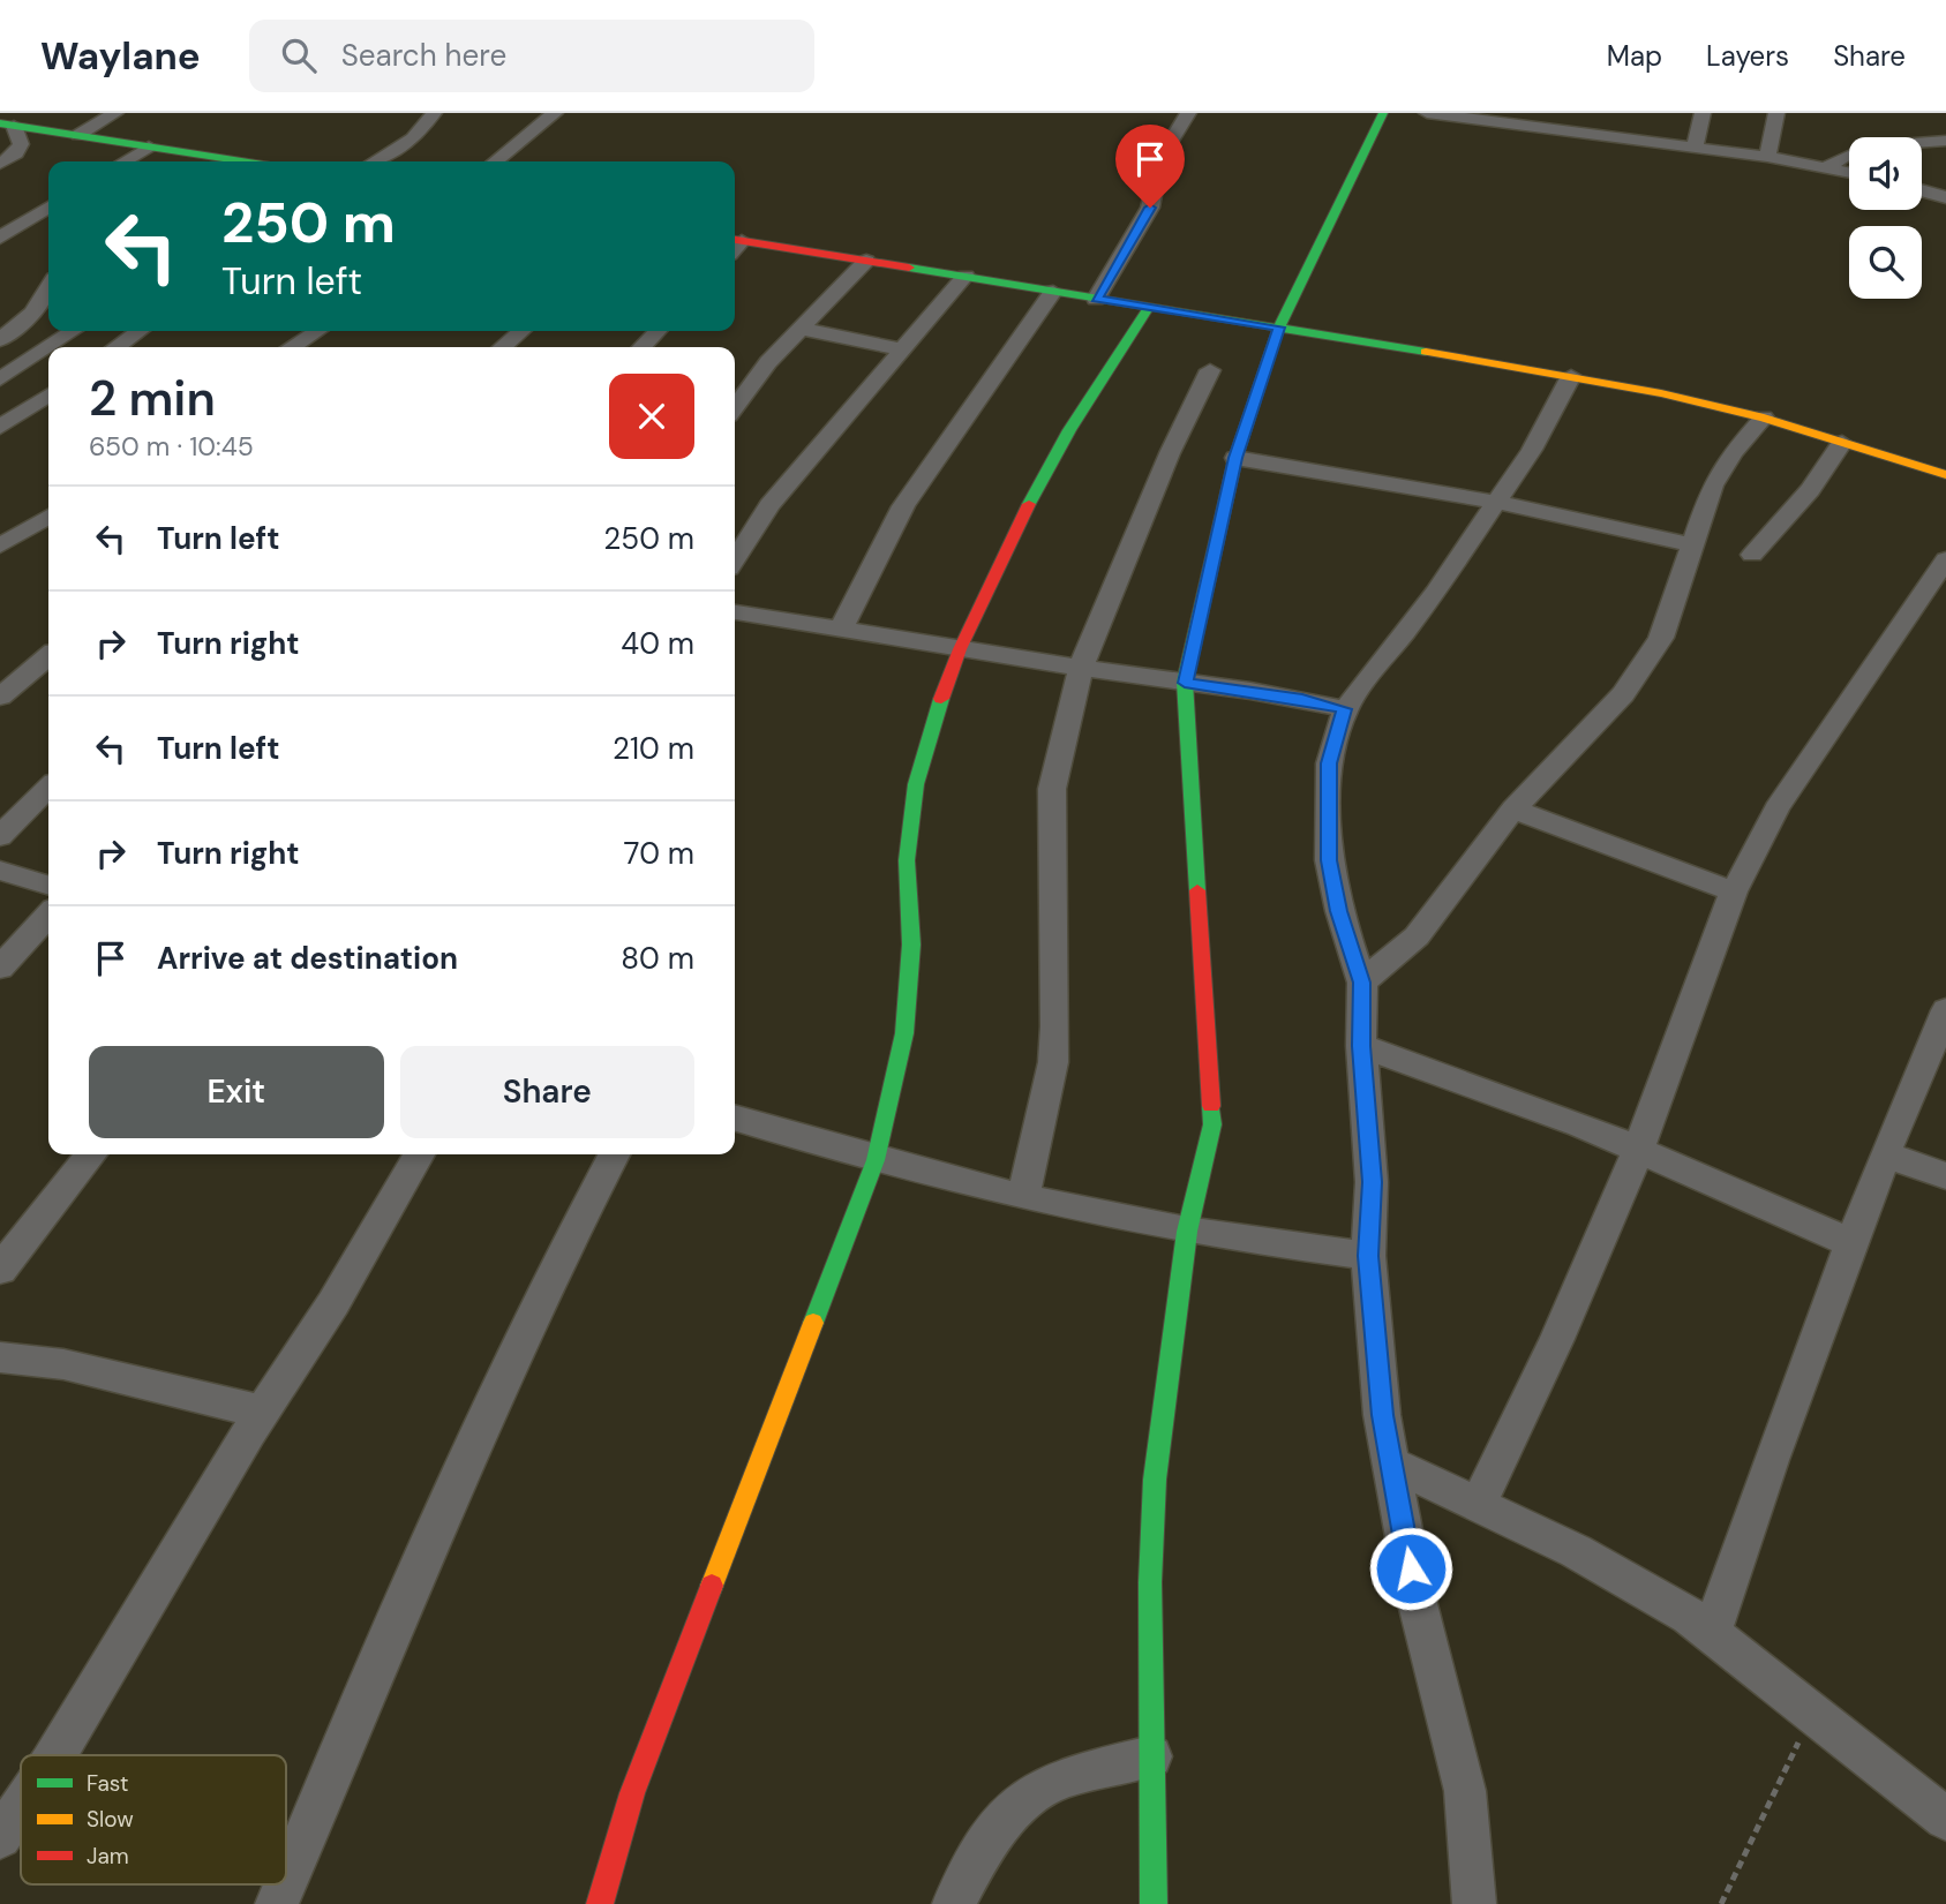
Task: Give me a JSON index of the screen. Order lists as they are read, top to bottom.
{
  "legend": ["Fast", "Slow", "Jam"],
  "page": {
    "header": "Waylane",
    "search": "Search here",
    "nav": ["Map", "Layers", "Share"],
    "turn": ["250 m", "Turn left"],
    "heading": ["2 min", "650 m · 10:45"],
    "list": [
      {
        "name": "Turn left",
        "value": "250 m"
      },
      {
        "name": "Turn right",
        "value": "40 m"
      },
      {
        "name": "Turn left",
        "value": "210 m"
      },
      {
        "name": "Turn right",
        "value": "70 m"
      },
      {
        "name": "Arrive at destination",
        "value": "80 m"
      }
    ],
    "buttons": ["Exit", "Share"]
  }
}
